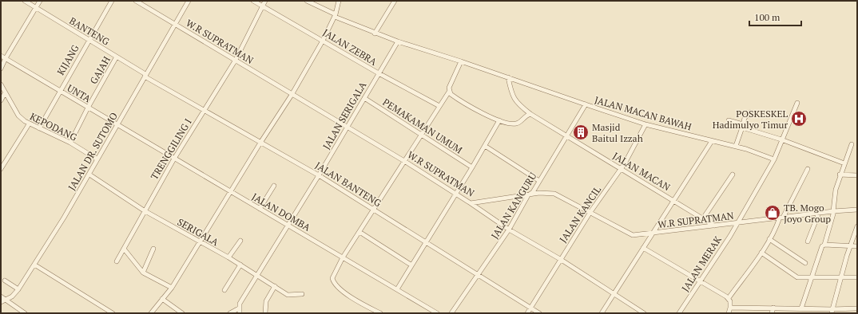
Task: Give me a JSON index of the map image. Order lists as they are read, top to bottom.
{
  "streets": {
    "street": [
      "BANTENG",
      "W.R SUPRATMAN",
      "JALAN ZEBRA",
      "KIJANG",
      "GAJAH",
      "UNTA",
      "JALAN MACAN BAWAH",
      "JALAN SERIGALA",
      "PEMAKAMAN UMUM",
      "KEPODANG",
      "TRENGGILING I",
      "JALAN DR. SUTOMO",
      "JALAN MACAN",
      "JALAN BANTENG",
      "JALAN KANGURU",
      "JALAN DOMBA",
      "JALAN KANCIL",
      "SERIGALA",
      "JALAN MERAK"
    ]
  },
  "crossings": [
    ["BANTENG", "KIJANG"],
    ["BANTENG", "GAJAH"],
    ["BANTENG", "JALAN DR. SUTOMO"],
    ["BANTENG", "JALAN BANTENG"],
    ["W.R SUPRATMAN", "JALAN SERIGALA"],
    ["W.R SUPRATMAN", "TRENGGILING I"],
    ["W.R SUPRATMAN", "JALAN DR. SUTOMO"],
    ["W.R SUPRATMAN", "JALAN MACAN"],
    ["W.R SUPRATMAN", "JALAN KANGURU"],
    ["W.R SUPRATMAN", "JALAN KANCIL"],
    ["W.R SUPRATMAN", "JALAN MERAK"],
    ["JALAN ZEBRA", "JALAN SERIGALA"],
    ["JALAN ZEBRA", "TRENGGILING I"],
    ["KIJANG", "UNTA"],
    ["KIJANG", "KEPODANG"],
    ["GAJAH", "UNTA"],
    ["GAJAH", "KEPODANG"],
    ["UNTA", "JALAN DR. SUTOMO"],
    ["UNTA", "JALAN DOMBA"],
    ["JALAN MACAN BAWAH", "JALAN SERIGALA"],
    ["JALAN MACAN BAWAH", "JALAN MACAN"],
    ["JALAN MACAN BAWAH", "JALAN KANGURU"],
    ["JALAN MACAN BAWAH", "JALAN KANCIL"],
    ["JALAN MACAN BAWAH", "JALAN MERAK"],
    ["JALAN SERIGALA", "PEMAKAMAN UMUM"],
    ["JALAN SERIGALA", "JALAN BANTENG"],
    ["JALAN SERIGALA", "JALAN DOMBA"],
    ["JALAN SERIGALA", "SERIGALA"],
    ["KEPODANG", "JALAN DR. SUTOMO"],
    ["TRENGGILING I", "JALAN BANTENG"],
    ["TRENGGILING I", "JALAN DOMBA"],
    ["TRENGGILING I", "SERIGALA"],
    ["JALAN DR. SUTOMO", "JALAN BANTENG"],
    ["JALAN DR. SUTOMO", "JALAN DOMBA"],
    ["JALAN DR. SUTOMO", "SERIGALA"],
    ["JALAN MACAN", "JALAN KANGURU"],
    ["JALAN MACAN", "JALAN KANCIL"],
    ["JALAN BANTENG", "JALAN KANGURU"],
    ["JALAN BANTENG", "JALAN KANCIL"]
  ],
  "places": {
    "hospital": ["POSKESKEL Hadimulyo Timur"],
    "building": ["Masjid Baitul Izzah"],
    "shop": ["TB. Mogo Joyo Group"]
  },
  "scale_bar": "100 m"
}
